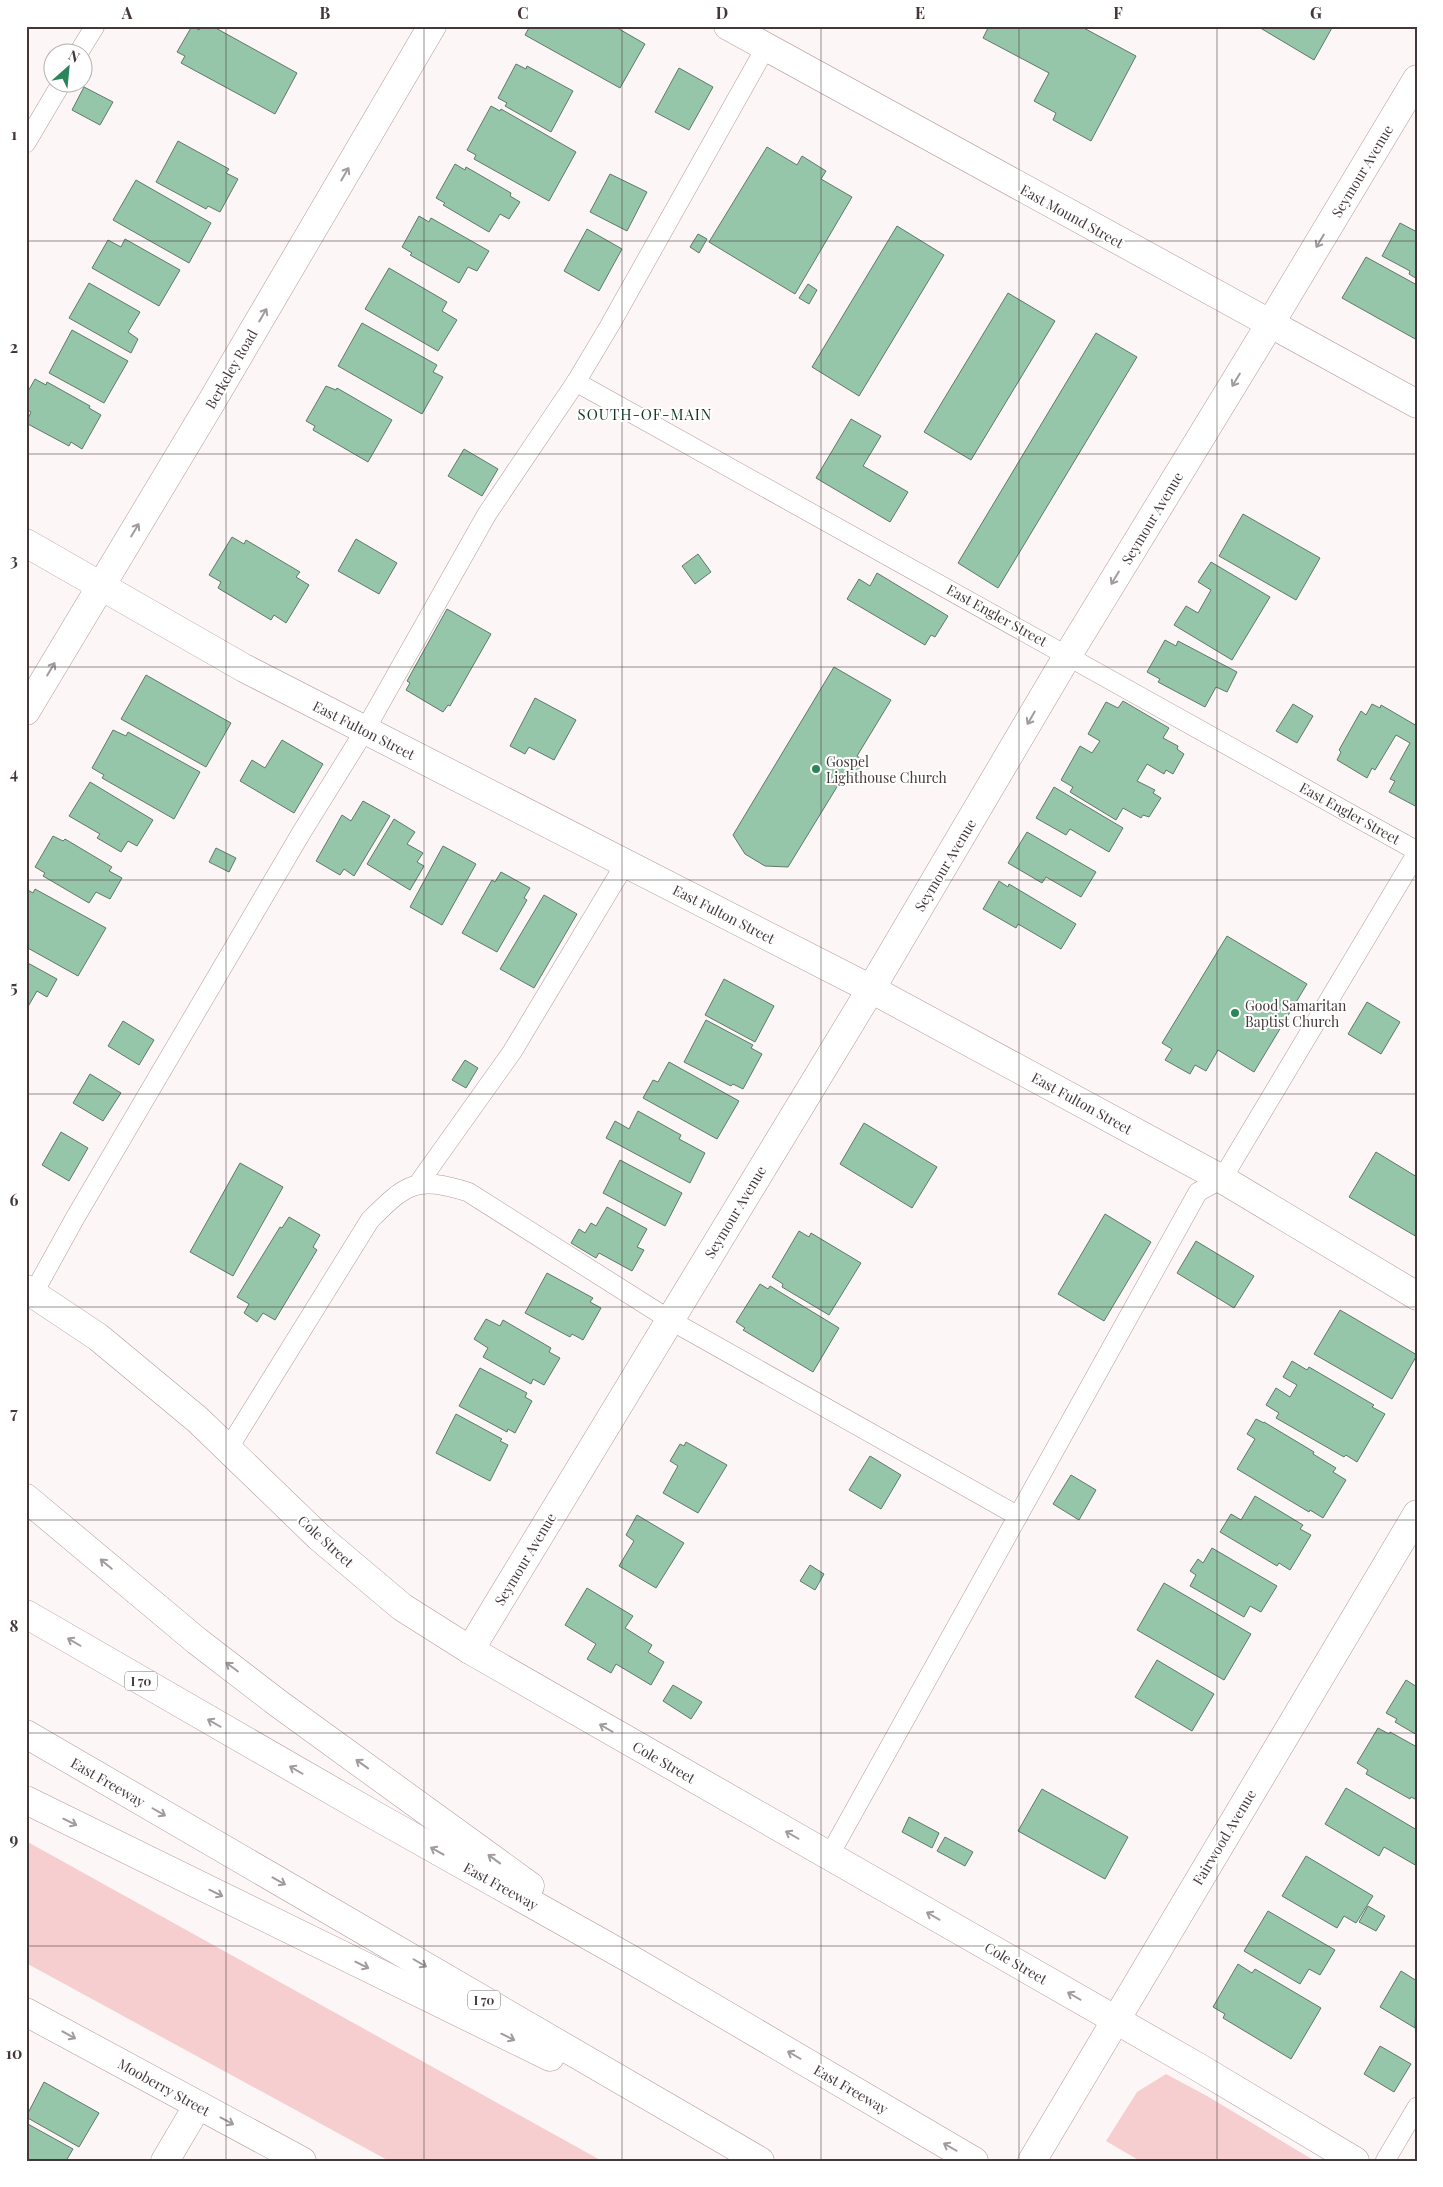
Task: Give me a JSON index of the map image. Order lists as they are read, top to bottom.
{
  "streets": {
    "main road": [
      "Seymour Avenue",
      "East Mound Street",
      "Berkeley Road",
      "East Fulton Street",
      "Cole Street",
      "I 70",
      "East Freeway",
      "Fairwood Avenue",
      "Mooberry Street"
    ],
    "lane": ["East Engler Street"]
  },
  "crossings": [
    ["Seymour Avenue", "East Mound Street"],
    ["Seymour Avenue", "East Engler Street"],
    ["Seymour Avenue", "East Fulton Street"],
    ["Seymour Avenue", "Cole Street"],
    ["Berkeley Road", "East Fulton Street"],
    ["Cole Street", "Fairwood Avenue"]
  ],
  "one_way": ["Seymour Avenue", "Berkeley Road"],
  "districts": ["SOUTH-OF-MAIN"],
  "places": ["Gospel Lighthouse Church", "Good Samaritan Baptist Church"],
  "north": "top right",
  "grid": {
    "columns": [
      "A",
      "B",
      "C",
      "D",
      "E",
      "F",
      "G"
    ],
    "rows": [
      "1",
      "2",
      "3",
      "4",
      "5",
      "6",
      "7",
      "8",
      "9",
      "10"
    ]
  }
}
